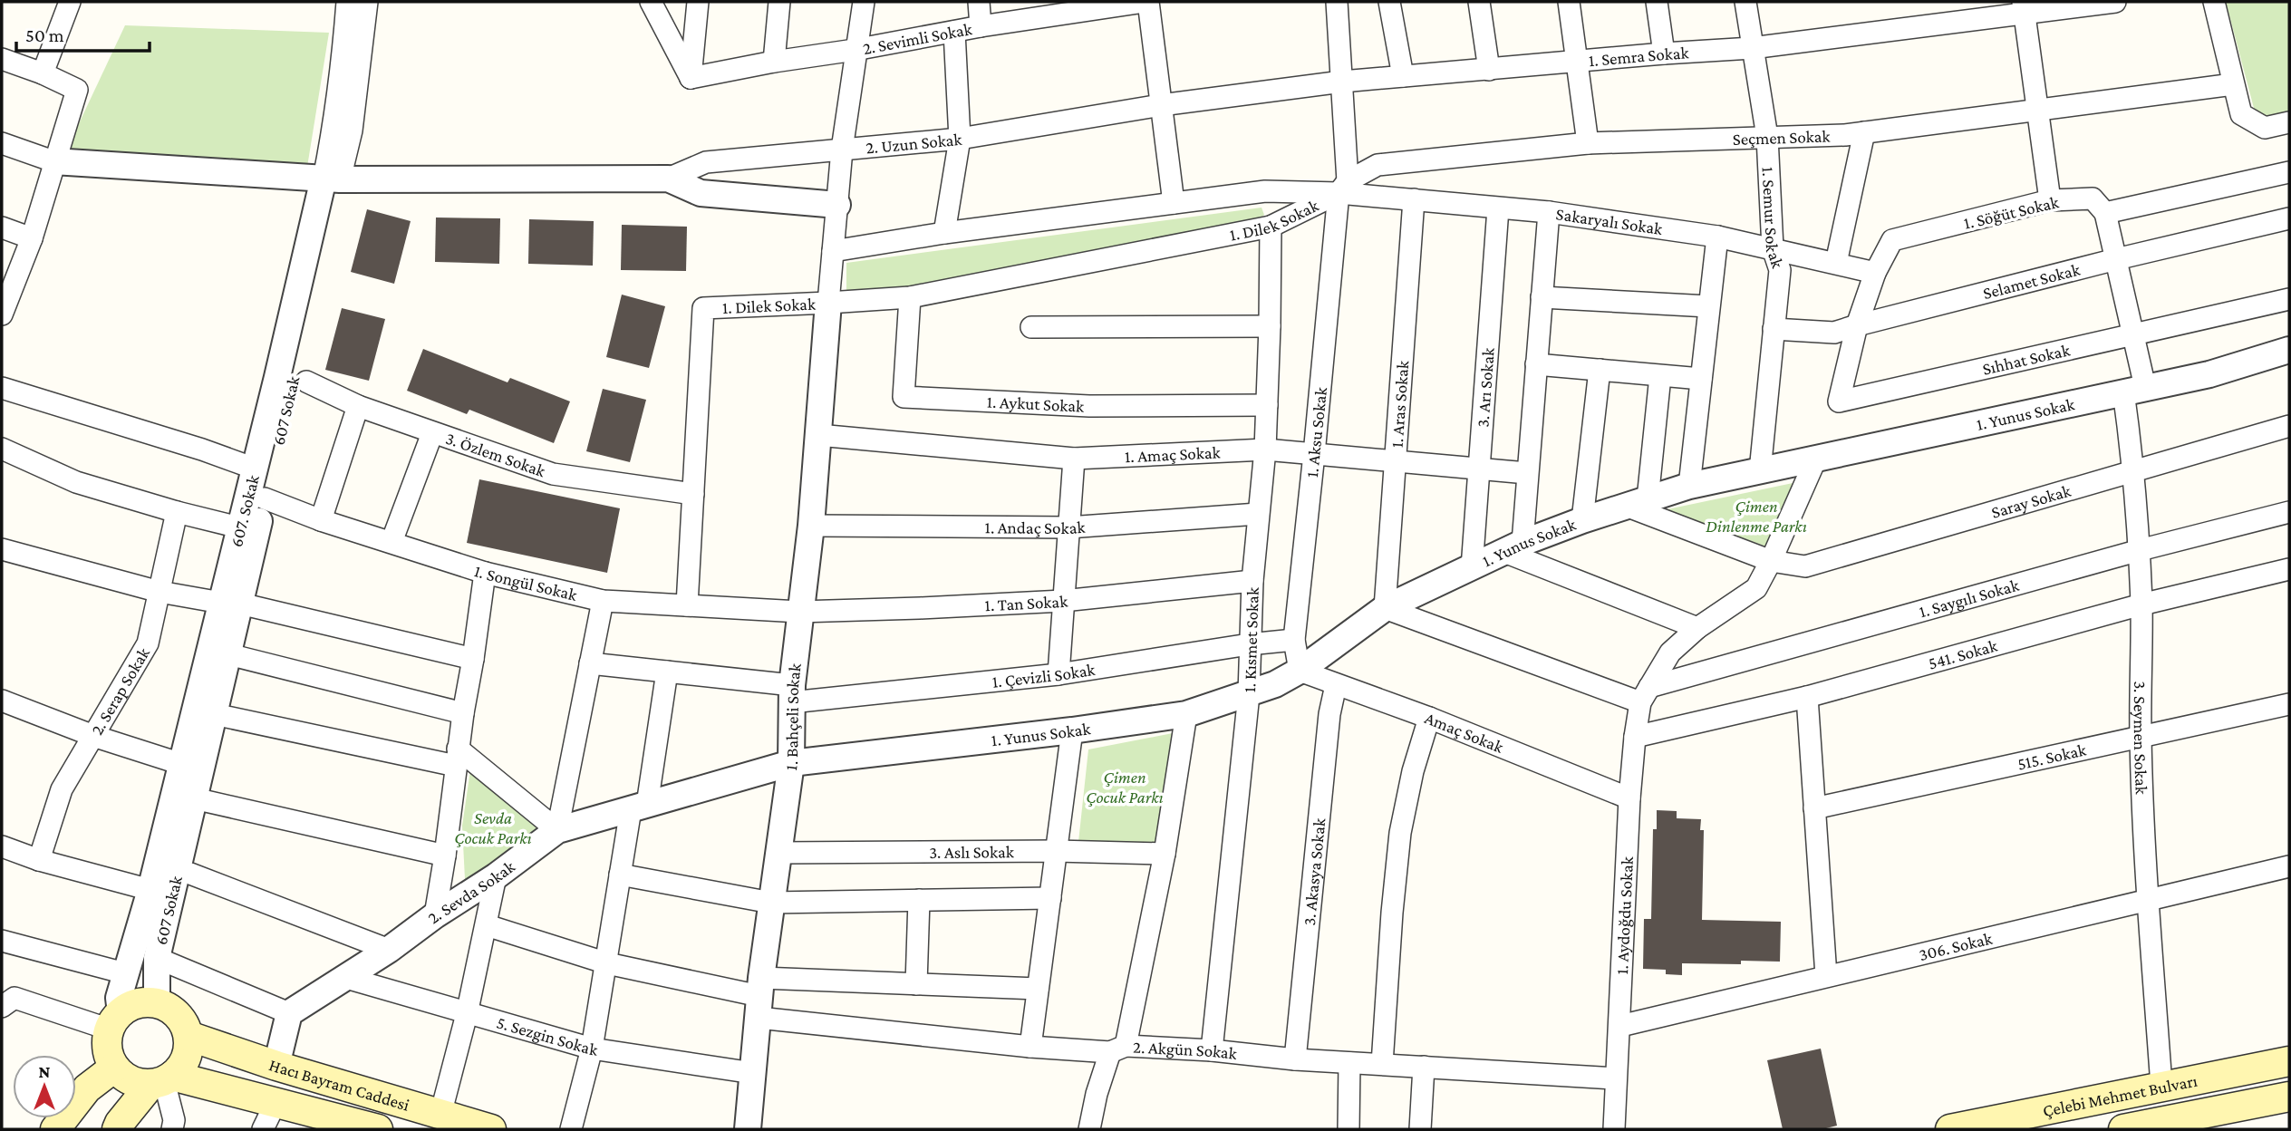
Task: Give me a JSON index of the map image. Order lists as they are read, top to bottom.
{
  "streets": {
    "main road": ["Hacı Bayram Caddesi", "Çelebi Mehmet Bulvarı"],
    "street": [
      "2. Sevimli Sokak",
      "1. Semra Sokak",
      "Seçmen Sokak",
      "2. Uzun Sokak",
      "1. Söğüt Sokak",
      "1. Semur Sokak",
      "1. Dilek Sokak",
      "Sakaryalı Sokak",
      "Selamet Sokak",
      "Sıhhat Sokak",
      "3. Arı Sokak",
      "1. Aykut Sokak",
      "1. Aras Sokak",
      "607 Sokak",
      "1. Yunus Sokak",
      "1. Aksu Sokak",
      "3. Özlem Sokak",
      "1. Amaç Sokak",
      "Saray Sokak",
      "607. Sokak",
      "1. Andaç Sokak",
      "1. Songül Sokak",
      "1. Saygılı Sokak",
      "1. Tan Sokak",
      "1. Kısmet Sokak",
      "541. Sokak",
      "1. Çevizli Sokak",
      "2. Serap Sokak",
      "1. Bahçeli Sokak",
      "Amaç Sokak",
      "3. Seymen Sokak",
      "515. Sokak",
      "3. Aslı Sokak",
      "3. Akasya Sokak",
      "2. Sevda Sokak",
      "1. Aydoğdu Sokak",
      "306. Sokak",
      "5. Sezgin Sokak",
      "2. Akgün Sokak"
    ]
  },
  "crossings": [
    ["1. Semra Sokak", "2. Uzun Sokak"],
    ["1. Semra Sokak", "1. Semur Sokak"],
    ["1. Semra Sokak", "1. Aksu Sokak"],
    ["Seçmen Sokak", "1. Semur Sokak"],
    ["Seçmen Sokak", "1. Dilek Sokak"],
    ["Seçmen Sokak", "Sakaryalı Sokak"],
    ["Seçmen Sokak", "1. Aksu Sokak"],
    ["1. Söğüt Sokak", "Sakaryalı Sokak"],
    ["1. Söğüt Sokak", "Selamet Sokak"],
    ["1. Söğüt Sokak", "Sıhhat Sokak"],
    ["1. Söğüt Sokak", "3. Seymen Sokak"],
    ["1. Semur Sokak", "Sakaryalı Sokak"],
    ["1. Semur Sokak", "Selamet Sokak"],
    ["1. Semur Sokak", "1. Yunus Sokak"],
    ["1. Dilek Sokak", "Sakaryalı Sokak"],
    ["1. Dilek Sokak", "1. Aykut Sokak"],
    ["1. Dilek Sokak", "1. Aksu Sokak"],
    ["1. Dilek Sokak", "3. Özlem Sokak"],
    ["1. Dilek Sokak", "1. Kısmet Sokak"],
    ["1. Dilek Sokak", "1. Bahçeli Sokak"],
    ["Sakaryalı Sokak", "3. Arı Sokak"],
    ["Sakaryalı Sokak", "1. Aras Sokak"],
    ["Sakaryalı Sokak", "1. Aksu Sokak"],
    ["Selamet Sokak", "Sıhhat Sokak"],
    ["Selamet Sokak", "3. Seymen Sokak"],
    ["Sıhhat Sokak", "3. Seymen Sokak"],
    ["3. Arı Sokak", "1. Yunus Sokak"],
    ["3. Arı Sokak", "1. Amaç Sokak"],
    ["1. Aykut Sokak", "1. Kısmet Sokak"],
    ["1. Aras Sokak", "1. Yunus Sokak"],
    ["1. Aras Sokak", "1. Amaç Sokak"],
    ["607 Sokak", "607. Sokak"],
    ["607 Sokak", "1. Songül Sokak"],
    ["607 Sokak", "Hacı Bayram Caddesi"],
    ["1. Yunus Sokak", "1. Aksu Sokak"],
    ["1. Yunus Sokak", "Saray Sokak"],
    ["1. Yunus Sokak", "1. Kısmet Sokak"],
    ["1. Yunus Sokak", "1. Bahçeli Sokak"],
    ["1. Yunus Sokak", "Amaç Sokak"],
    ["1. Yunus Sokak", "3. Seymen Sokak"],
    ["1. Yunus Sokak", "2. Sevda Sokak"],
    ["1. Aksu Sokak", "1. Amaç Sokak"],
    ["1. Aksu Sokak", "1. Çevizli Sokak"],
    ["1. Aksu Sokak", "Amaç Sokak"],
    ["1. Amaç Sokak", "1. Kısmet Sokak"],
    ["1. Amaç Sokak", "1. Bahçeli Sokak"],
    ["Saray Sokak", "3. Seymen Sokak"],
    ["607. Sokak", "Hacı Bayram Caddesi"],
    ["1. Andaç Sokak", "1. Kısmet Sokak"],
    ["1. Andaç Sokak", "1. Bahçeli Sokak"],
    ["1. Songül Sokak", "1. Tan Sokak"],
    ["1. Songül Sokak", "1. Bahçeli Sokak"],
    ["1. Saygılı Sokak", "3. Seymen Sokak"],
    ["1. Saygılı Sokak", "1. Aydoğdu Sokak"],
    ["1. Tan Sokak", "1. Kısmet Sokak"],
    ["1. Tan Sokak", "1. Bahçeli Sokak"],
    ["1. Kısmet Sokak", "1. Çevizli Sokak"],
    ["1. Kısmet Sokak", "2. Akgün Sokak"],
    ["541. Sokak", "3. Seymen Sokak"],
    ["541. Sokak", "1. Aydoğdu Sokak"],
    ["1. Çevizli Sokak", "1. Bahçeli Sokak"],
    ["1. Bahçeli Sokak", "3. Aslı Sokak"],
    ["1. Bahçeli Sokak", "2. Sevda Sokak"],
    ["1. Bahçeli Sokak", "5. Sezgin Sokak"],
    ["1. Bahçeli Sokak", "2. Akgün Sokak"],
    ["Amaç Sokak", "3. Akasya Sokak"],
    ["Amaç Sokak", "1. Aydoğdu Sokak"],
    ["3. Seymen Sokak", "515. Sokak"],
    ["3. Seymen Sokak", "306. Sokak"],
    ["3. Seymen Sokak", "Çelebi Mehmet Bulvarı"],
    ["3. Akasya Sokak", "2. Akgün Sokak"],
    ["2. Sevda Sokak", "5. Sezgin Sokak"],
    ["1. Aydoğdu Sokak", "306. Sokak"],
    ["1. Aydoğdu Sokak", "2. Akgün Sokak"]
  ],
  "parks": ["Çimen Dinlenme Parkı", "Çimen Çocuk Parkı", "Sevda Çocuk Parkı"],
  "scale_bar": "50 m",
  "north": "top"
}
